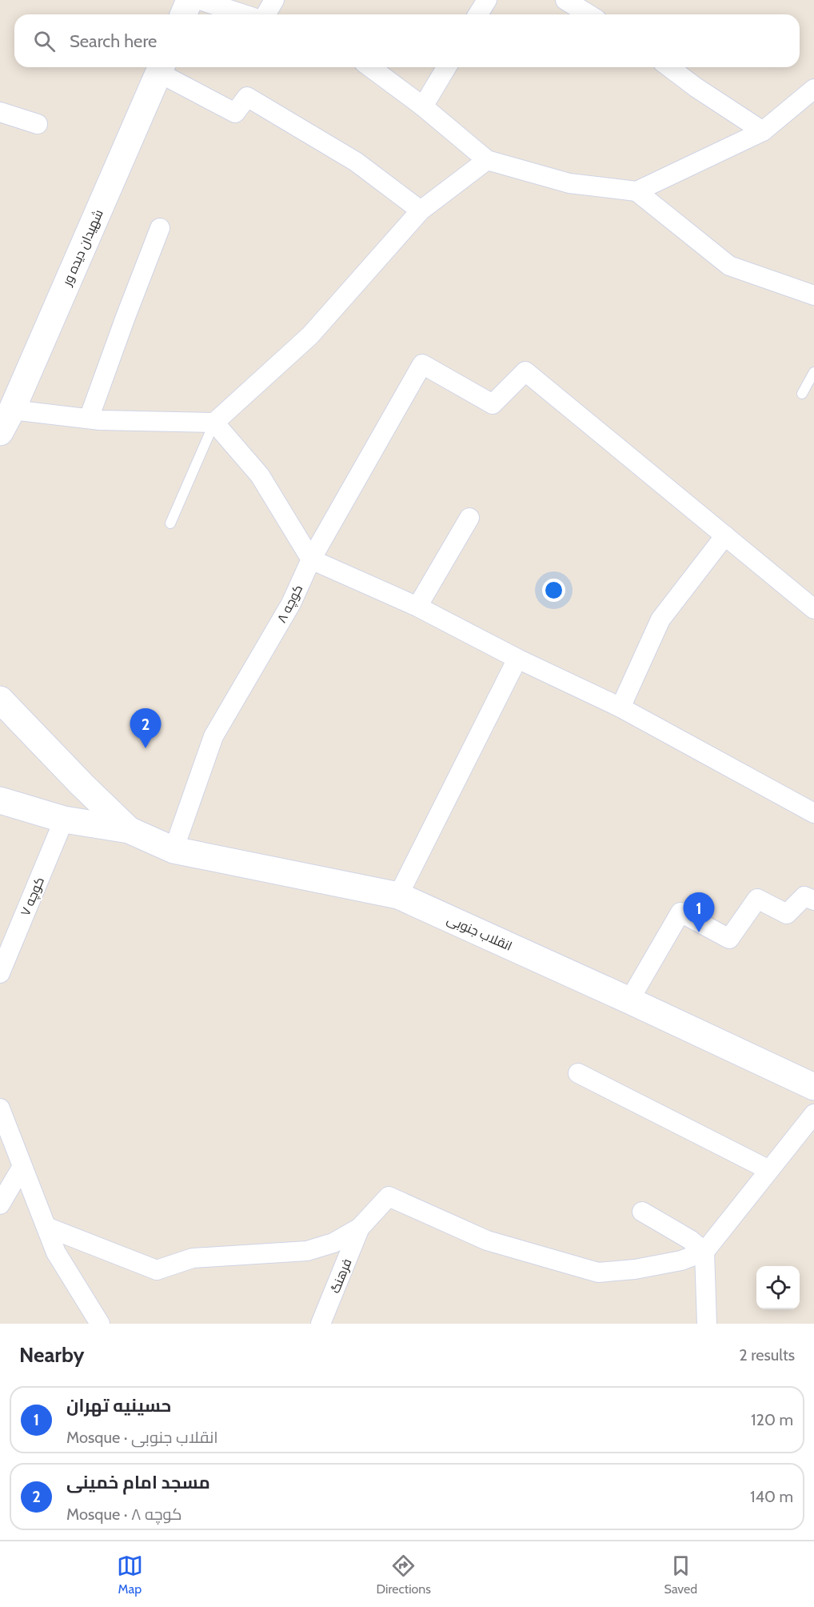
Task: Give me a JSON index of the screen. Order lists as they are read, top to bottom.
{
  "streets": {
    "main road": ["شهیدان دیده ور", "انقلاب جنوبی"],
    "street": ["کوچه ۸", "کوچه ۷", "فرهنگ"]
  },
  "crossings": [
    ["کوچه ۸", "انقلاب جنوبی"]
  ],
  "page": {
    "search": "Search here",
    "pins": ["2", "1"],
    "heading": ["Nearby", "2 results"],
    "list": [
      {
        "mark": "1",
        "name": "حسینیه تهران",
        "note": "Mosque · انقلاب جنوبی",
        "value": "120 m"
      },
      {
        "mark": "2",
        "name": "مسجد امام خمینی",
        "note": "Mosque · کوچه ۸",
        "value": "140 m"
      }
    ],
    "nav": ["Map", "Directions", "Saved"]
  }
}
